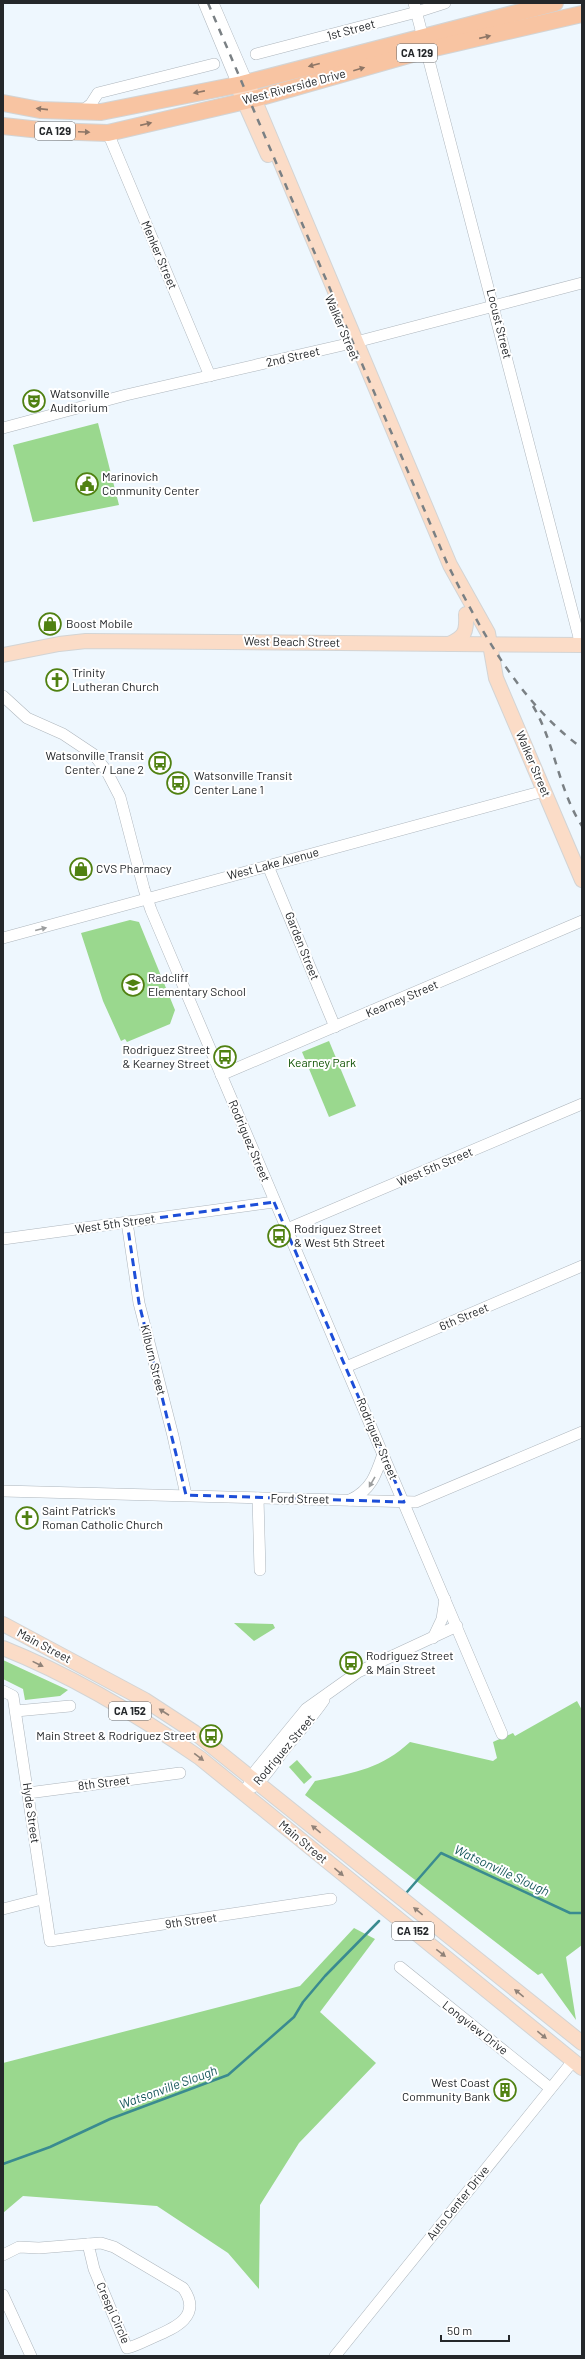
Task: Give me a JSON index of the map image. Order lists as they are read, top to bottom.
{
  "streets": {
    "highway": ["CA 129", "West Riverside Drive"],
    "main road": [
      "Walker Street",
      "West Beach Street",
      "Main Street",
      "CA 152"
    ],
    "street": [
      "1st Street",
      "Menker Street",
      "Locust Street",
      "2nd Street",
      "West Lake Avenue",
      "Garden Street",
      "Kearney Street",
      "Rodriguez Street",
      "West 5th Street",
      "6th Street",
      "Kilburn Street",
      "Ford Street",
      "8th Street",
      "Hyde Street",
      "9th Street",
      "Longview Drive",
      "Auto Center Drive",
      "Crespi Circle"
    ]
  },
  "crossings": [
    ["1st Street", "Locust Street"],
    ["West Riverside Drive", "Menker Street"],
    ["West Riverside Drive", "Locust Street"],
    ["West Riverside Drive", "Walker Street"],
    ["Menker Street", "2nd Street"],
    ["Locust Street", "2nd Street"],
    ["Locust Street", "West Beach Street"],
    ["Walker Street", "2nd Street"],
    ["Walker Street", "West Beach Street"],
    ["Walker Street", "West Lake Avenue"],
    ["West Lake Avenue", "Garden Street"],
    ["West Lake Avenue", "Rodriguez Street"],
    ["Garden Street", "Kearney Street"],
    ["Kearney Street", "Rodriguez Street"],
    ["Rodriguez Street", "West 5th Street"],
    ["Rodriguez Street", "6th Street"],
    ["Rodriguez Street", "Ford Street"],
    ["Rodriguez Street", "Main Street"],
    ["West 5th Street", "Kilburn Street"],
    ["Kilburn Street", "Ford Street"],
    ["Main Street", "Auto Center Drive"],
    ["8th Street", "Hyde Street"],
    ["Hyde Street", "9th Street"],
    ["Longview Drive", "Auto Center Drive"]
  ],
  "water": ["Watsonville Slough"],
  "parks": ["Kearney Park"],
  "places": {
    "theatre": ["Watsonville Auditorium"],
    "public building": ["Marinovich Community Center"],
    "shop": ["Boost Mobile", "CVS Pharmacy"],
    "church": ["Trinity Lutheran Church", "Saint Patrick's Roman Catholic Church"],
    "bus stop": [
      "Watsonville Transit Center / Lane 2",
      "Watsonville Transit Center Lane 1",
      "Rodriguez Street & Kearney Street",
      "Rodriguez Street & West 5th Street",
      "Rodriguez Street & Main Street",
      "Main Street & Rodriguez Street"
    ],
    "school or university": ["Radcliff Elementary School"],
    "building": ["West Coast Community Bank"]
  },
  "scale_bar": "50 m"
}
